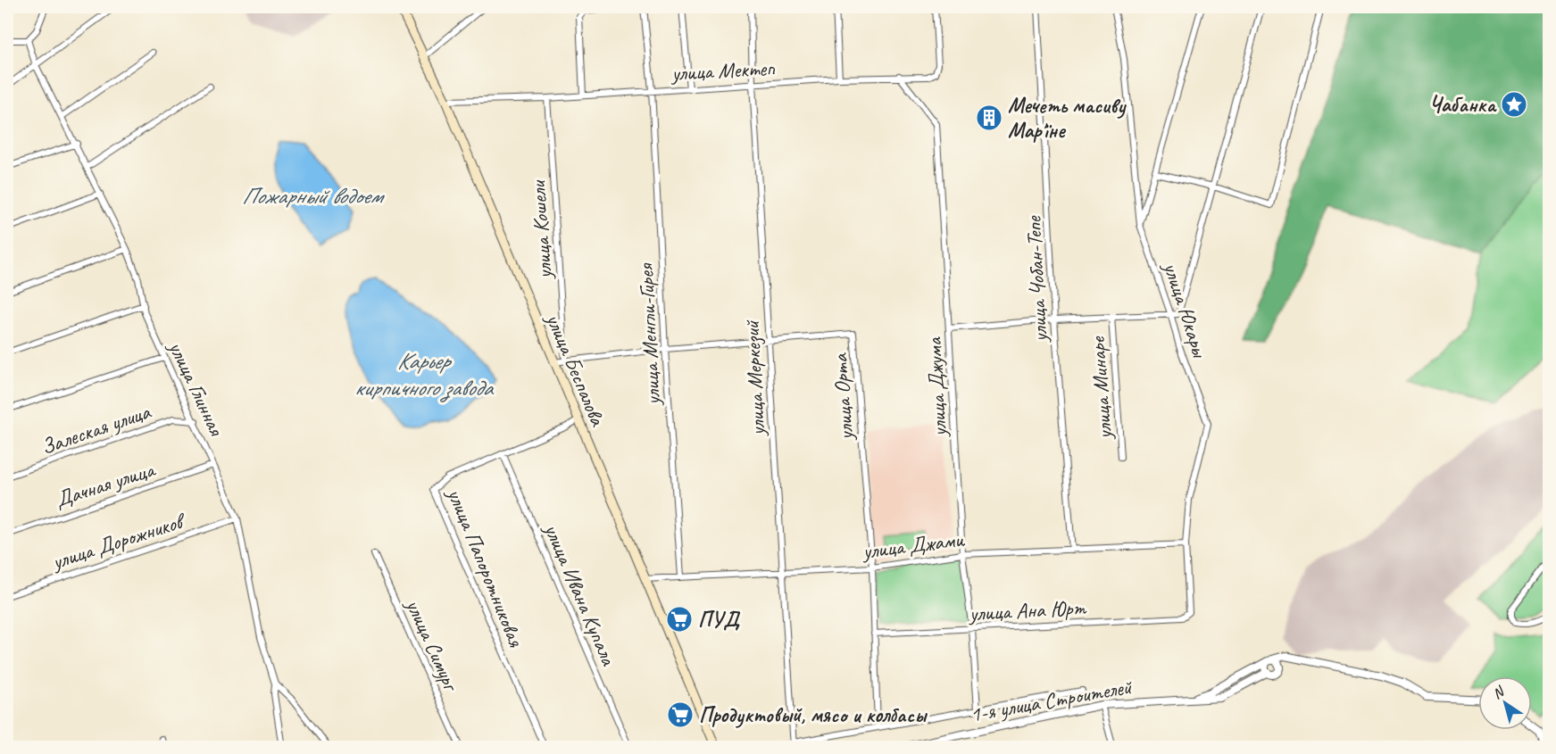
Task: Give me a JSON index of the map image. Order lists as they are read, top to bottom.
{
  "streets": {
    "main road": ["улица Беспалова"],
    "street": [
      "улица Мектеп",
      "улица Кошели",
      "улица Чобан-Тепе",
      "улица Юкары",
      "улица Менгли-Гирея",
      "улица Меркезий",
      "улица Джума",
      "улица Глинная",
      "улица Минаре",
      "улица Орта",
      "Залеская улица",
      "Дачная улица",
      "улица Дорожников",
      "улица Джами",
      "улица Папоротниковая",
      "улица Ивана Купала",
      "улица Ана Юрт",
      "улица Симург",
      "1-я улица Строителей"
    ]
  },
  "crossings": [
    ["улица Мектеп", "улица Кошели"],
    ["улица Мектеп", "улица Менгли-Гирея"],
    ["улица Мектеп", "улица Беспалова"],
    ["улица Мектеп", "улица Меркезий"],
    ["улица Мектеп", "улица Джума"],
    ["улица Кошели", "улица Орта"],
    ["улица Чобан-Тепе", "улица Джами"],
    ["улица Юкары", "улица Джами"],
    ["улица Юкары", "улица Ана Юрт"],
    ["улица Менгли-Гирея", "улица Орта"],
    ["улица Менгли-Гирея", "улица Джами"],
    ["улица Беспалова", "улица Орта"],
    ["улица Беспалова", "улица Джами"],
    ["улица Беспалова", "улица Папоротниковая"],
    ["улица Меркезий", "улица Орта"],
    ["улица Меркезий", "улица Джами"],
    ["улица Джума", "улица Джами"],
    ["улица Джума", "улица Ана Юрт"],
    ["улица Глинная", "Залеская улица"],
    ["улица Глинная", "Дачная улица"],
    ["улица Глинная", "улица Дорожников"],
    ["улица Орта", "улица Джами"],
    ["улица Орта", "улица Ана Юрт"],
    ["улица Папоротниковая", "улица Ивана Купала"]
  ],
  "water": ["Пожарный водоем", "Карьер кирпичного завода"],
  "places": {
    "place": ["Чабанка"],
    "building": ["Мечеть масиву Мар'їне"],
    "supermarket": ["ПУД", "Продуктовый, мясо и колбасы"]
  },
  "north": "top left"
}
